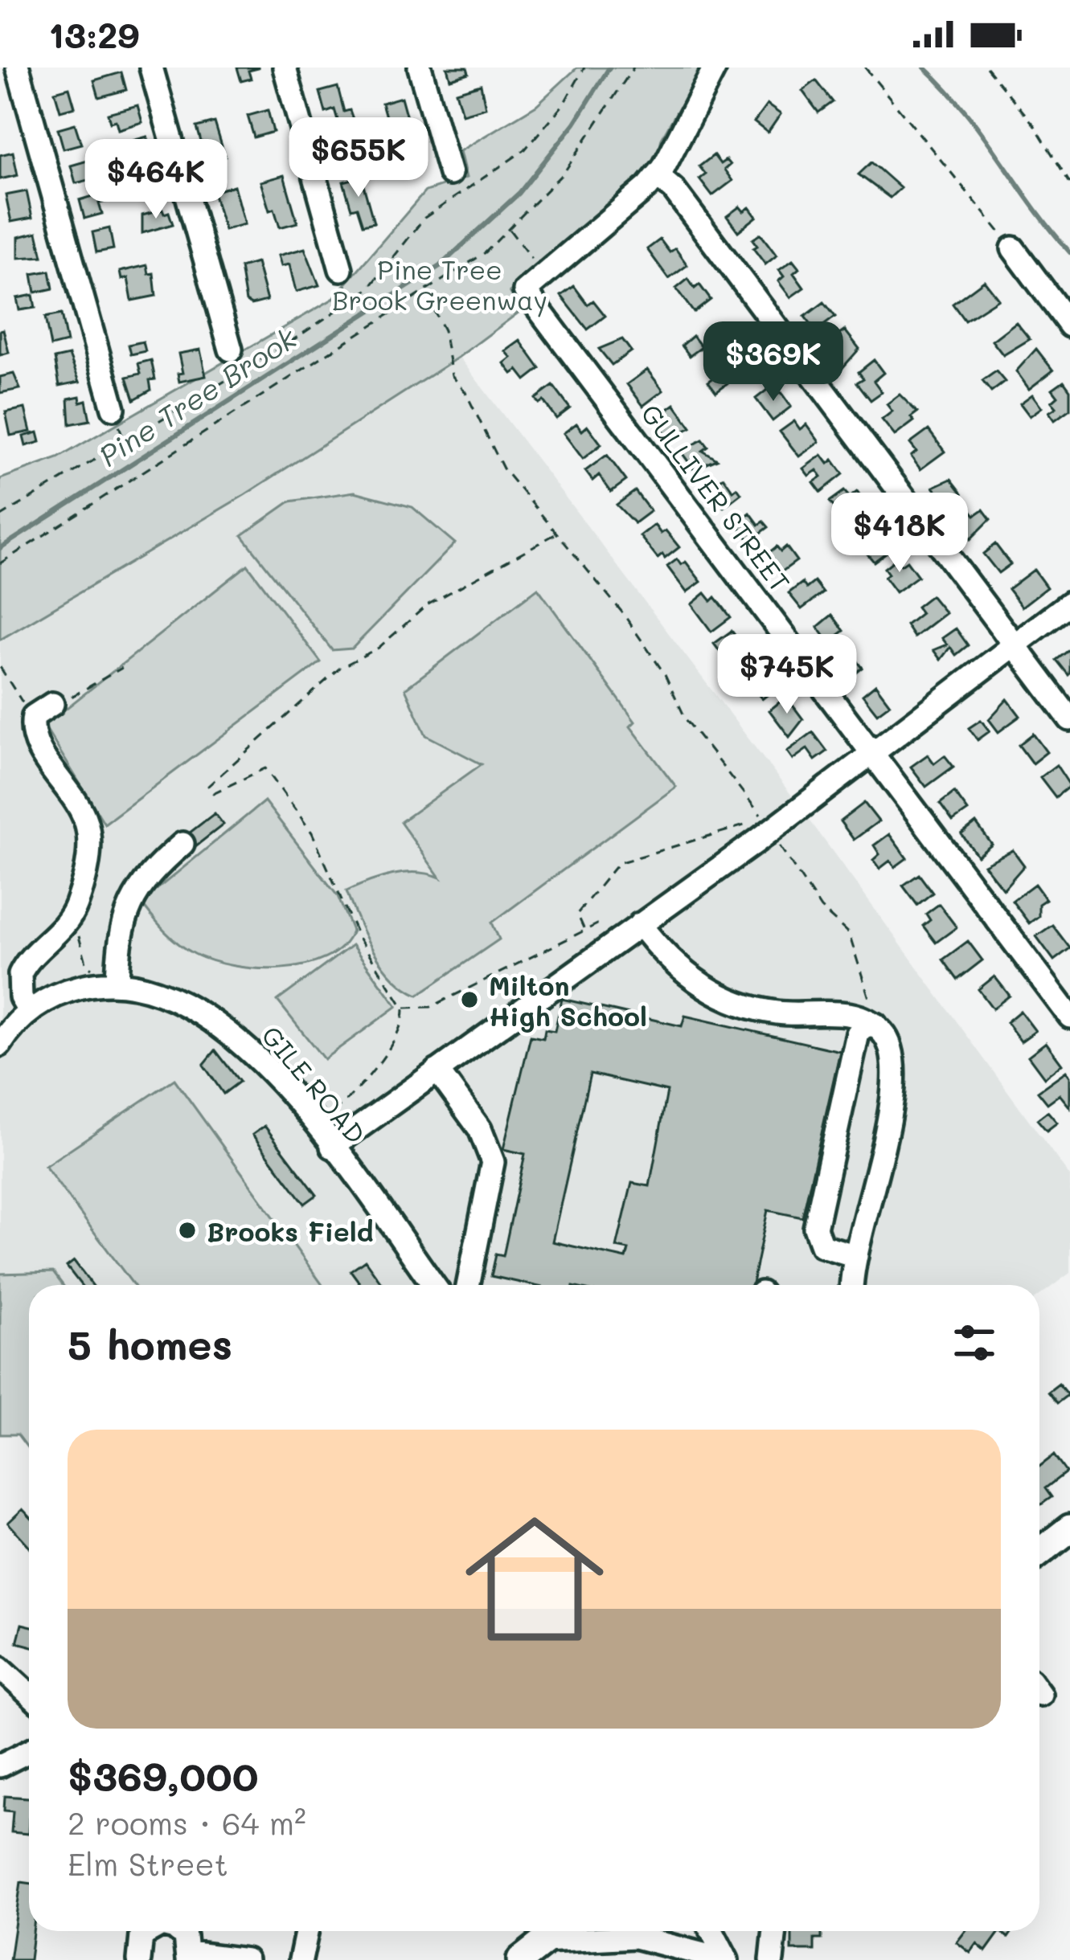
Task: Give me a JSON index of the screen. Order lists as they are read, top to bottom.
{
  "streets": {
    "street": ["GULLIVER STREET", "GILE ROAD"]
  },
  "water": ["Pine Tree Brook"],
  "parks": ["Pine Tree Brook Greenway"],
  "places": ["Milton High School", "Brooks Field"],
  "page": {
    "status": "13:29",
    "price": [
      "$655K",
      "$464K",
      "$369K",
      "$418K",
      "$745K"
    ],
    "heading": "5 homes",
    "list": [
      {
        "name": "$369,000",
        "note": "2 rooms · 64 m² · Elm Street"
      }
    ]
  }
}
